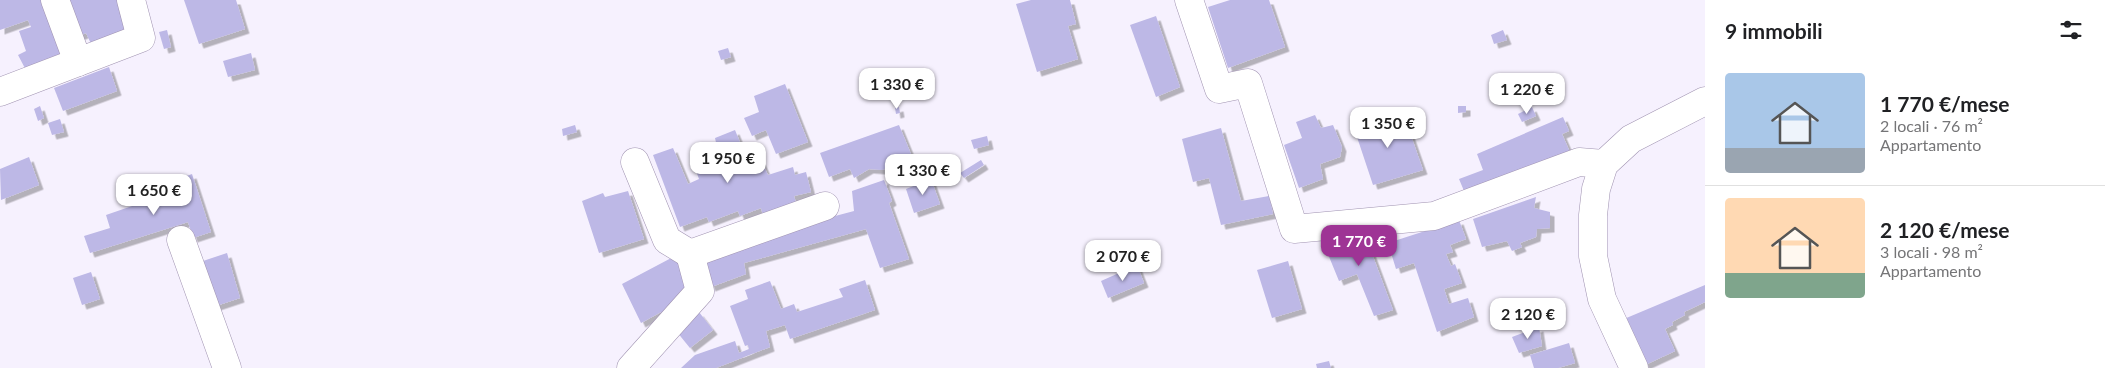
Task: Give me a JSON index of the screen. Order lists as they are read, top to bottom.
{
  "page": {
    "heading": "9 immobili",
    "list": [
      {
        "name": "1 770 €/mese",
        "note": "2 locali · 76 m² · Appartamento"
      },
      {
        "name": "2 120 €/mese",
        "note": "3 locali · 98 m² · Appartamento"
      }
    ],
    "price": [
      "1 330 €",
      "1 220 €",
      "1 350 €",
      "1 950 €",
      "1 330 €",
      "1 650 €",
      "1 770 €",
      "2 070 €",
      "2 120 €"
    ]
  }
}
